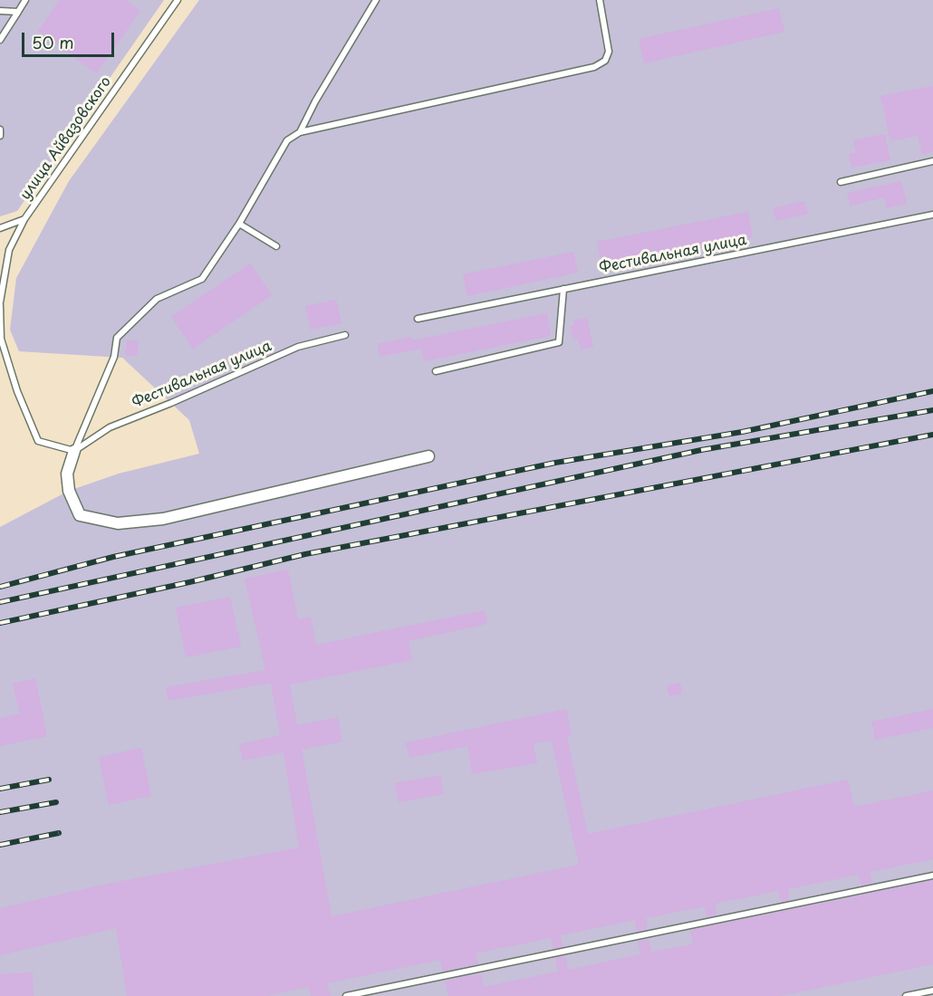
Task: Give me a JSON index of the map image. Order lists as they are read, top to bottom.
{
  "streets": {
    "lane": ["улица Айвазовского", "Фестивальная улица"]
  },
  "crossings": [
    ["улица Айвазовского", "Фестивальная улица"]
  ],
  "scale_bar": "50 m"
}
